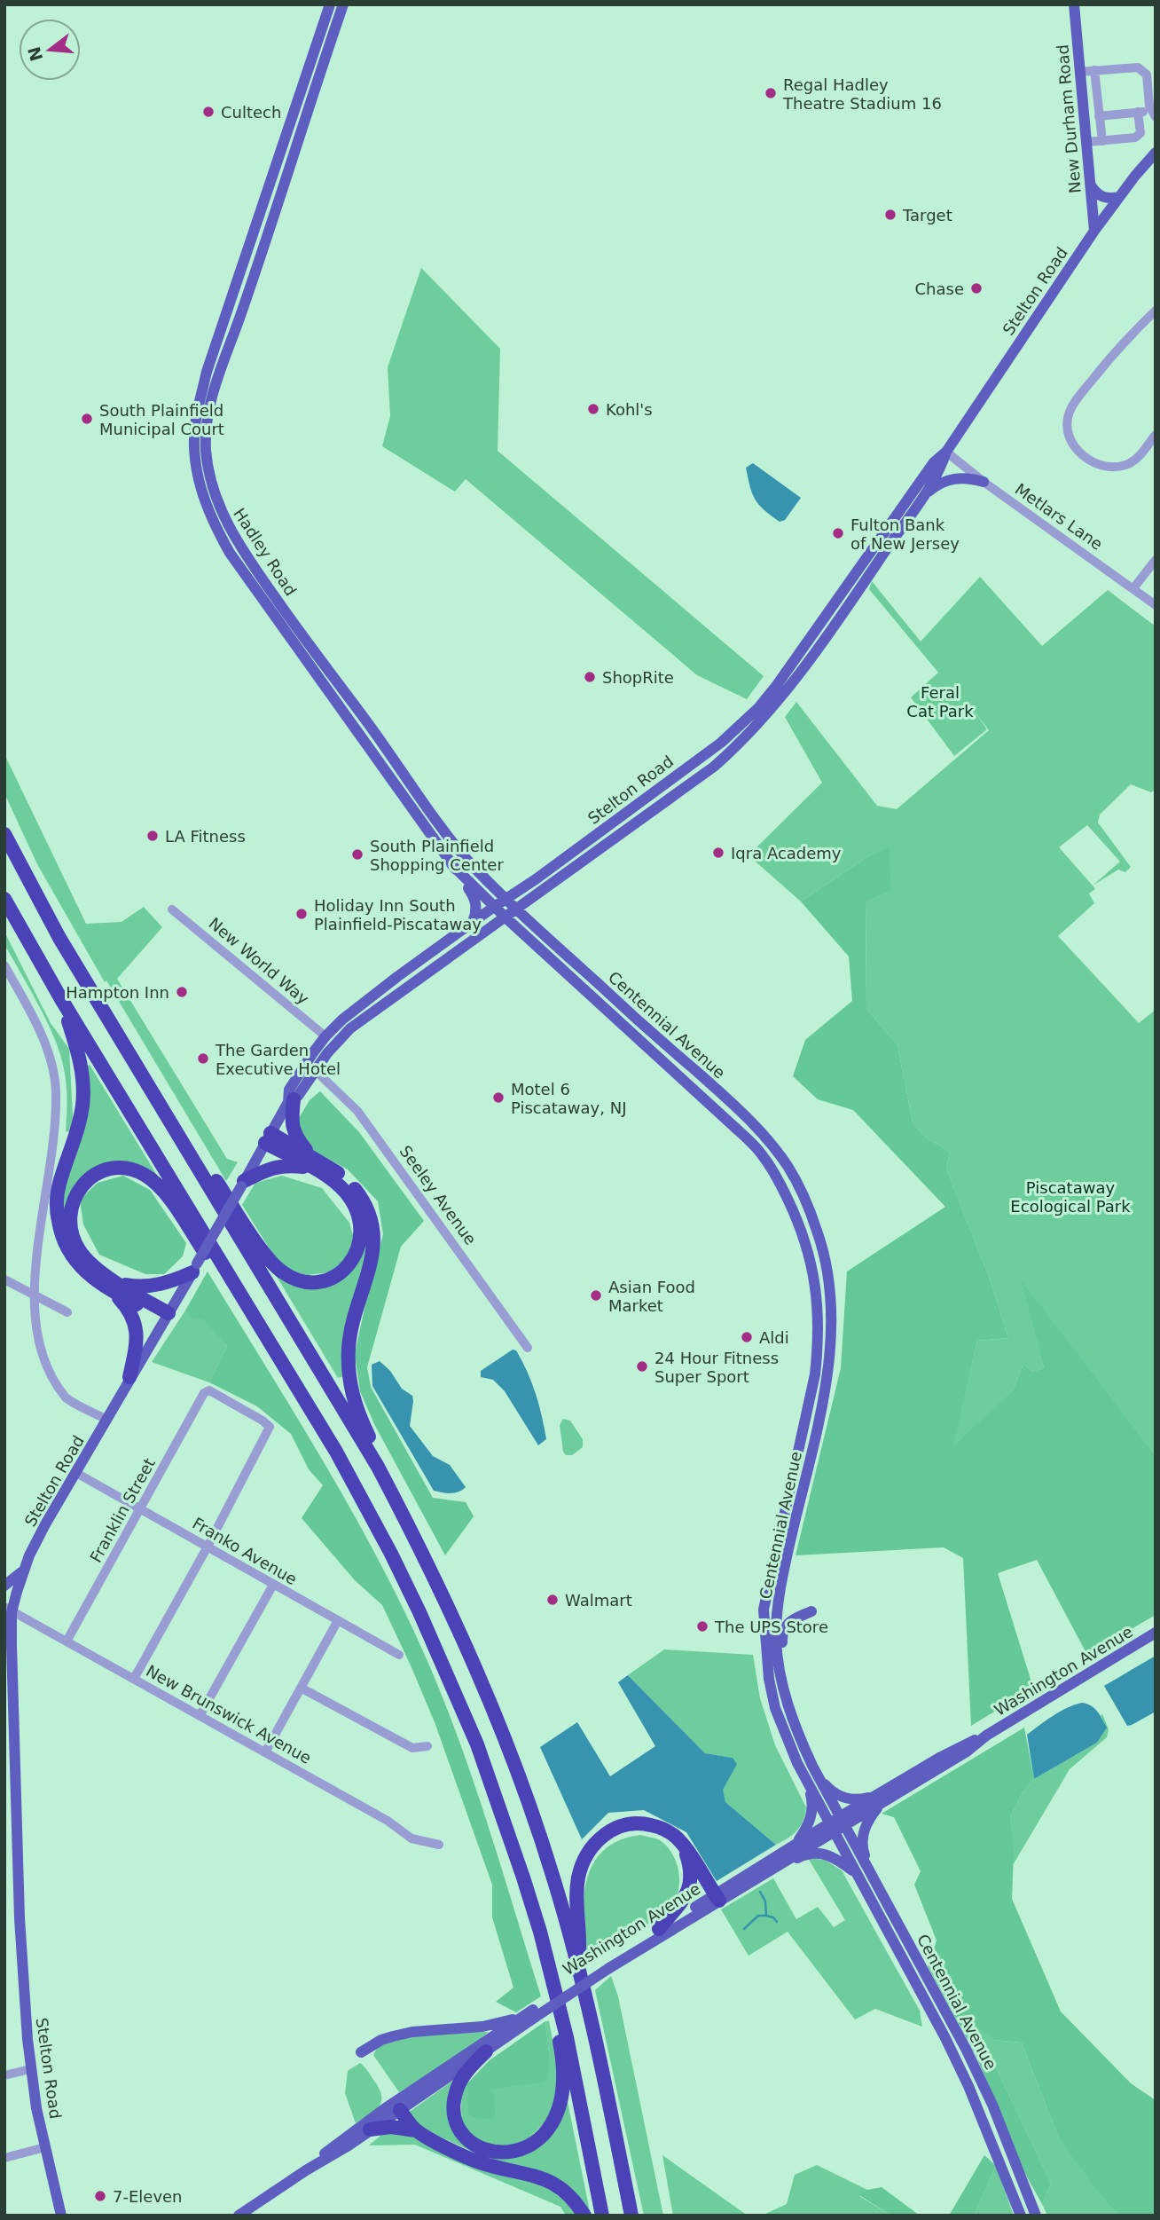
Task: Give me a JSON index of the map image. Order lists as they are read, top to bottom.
{
  "streets": {
    "main road": [
      "New Durham Road",
      "Stelton Road",
      "Hadley Road",
      "Centennial Avenue",
      "Washington Avenue"
    ],
    "street": [
      "Metlars Lane",
      "New World Way",
      "Seeley Avenue",
      "Franklin Street",
      "Franko Avenue",
      "New Brunswick Avenue"
    ]
  },
  "crossings": [
    ["New Durham Road", "Stelton Road"],
    ["Stelton Road", "Metlars Lane"],
    ["Stelton Road", "Hadley Road"],
    ["Stelton Road", "New World Way"],
    ["Stelton Road", "Centennial Avenue"],
    ["Stelton Road", "Seeley Avenue"],
    ["Stelton Road", "Franko Avenue"],
    ["Stelton Road", "New Brunswick Avenue"],
    ["Hadley Road", "Centennial Avenue"],
    ["Centennial Avenue", "Washington Avenue"],
    ["Franklin Street", "Franko Avenue"],
    ["Franklin Street", "New Brunswick Avenue"]
  ],
  "parks": ["Feral Cat Park", "Piscataway Ecological Park"],
  "places": [
    "Regal Hadley Theatre Stadium 16",
    "Cultech",
    "Target",
    "Chase",
    "Kohl's",
    "South Plainfield Municipal Court",
    "Fulton Bank of New Jersey",
    "ShopRite",
    "LA Fitness",
    "Iqra Academy",
    "South Plainfield Shopping Center",
    "Holiday Inn South Plainfield-Piscataway",
    "Hampton Inn",
    "The Garden Executive Hotel",
    "Motel 6 Piscataway, NJ",
    "Asian Food Market",
    "Aldi",
    "24 Hour Fitness Super Sport",
    "Walmart",
    "The UPS Store",
    "7-Eleven"
  ],
  "north": "left"
}
